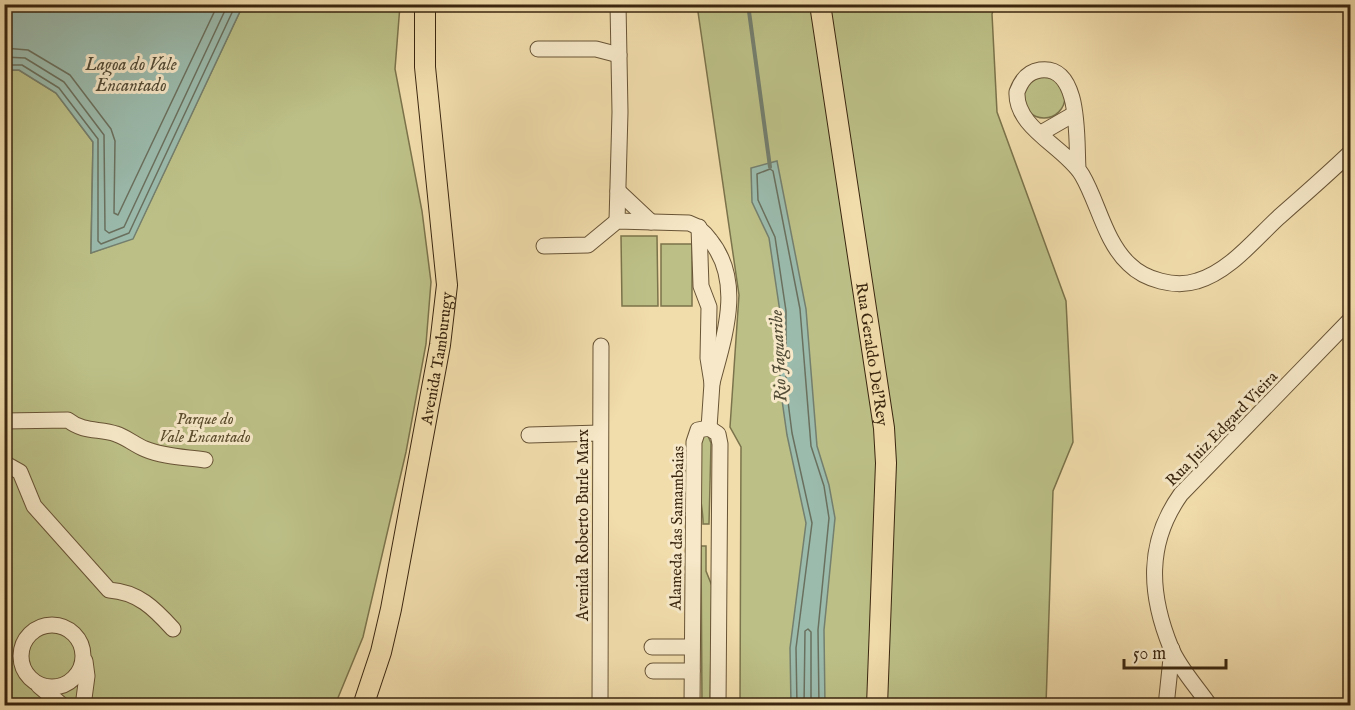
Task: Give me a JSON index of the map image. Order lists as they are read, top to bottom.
{
  "streets": {
    "main road": ["Rua Geraldo Del'Rey", "Avenida Tamburugy"],
    "street": ["Rua Juiz Edgard Vieira", "Avenida Roberto Burle Marx", "Alameda das Samambaias"]
  },
  "water": ["Lagoa do Vale Encantado", "Rio Jaguaribe"],
  "parks": ["Parque do Vale Encantado"],
  "scale_bar": "50 m"
}
